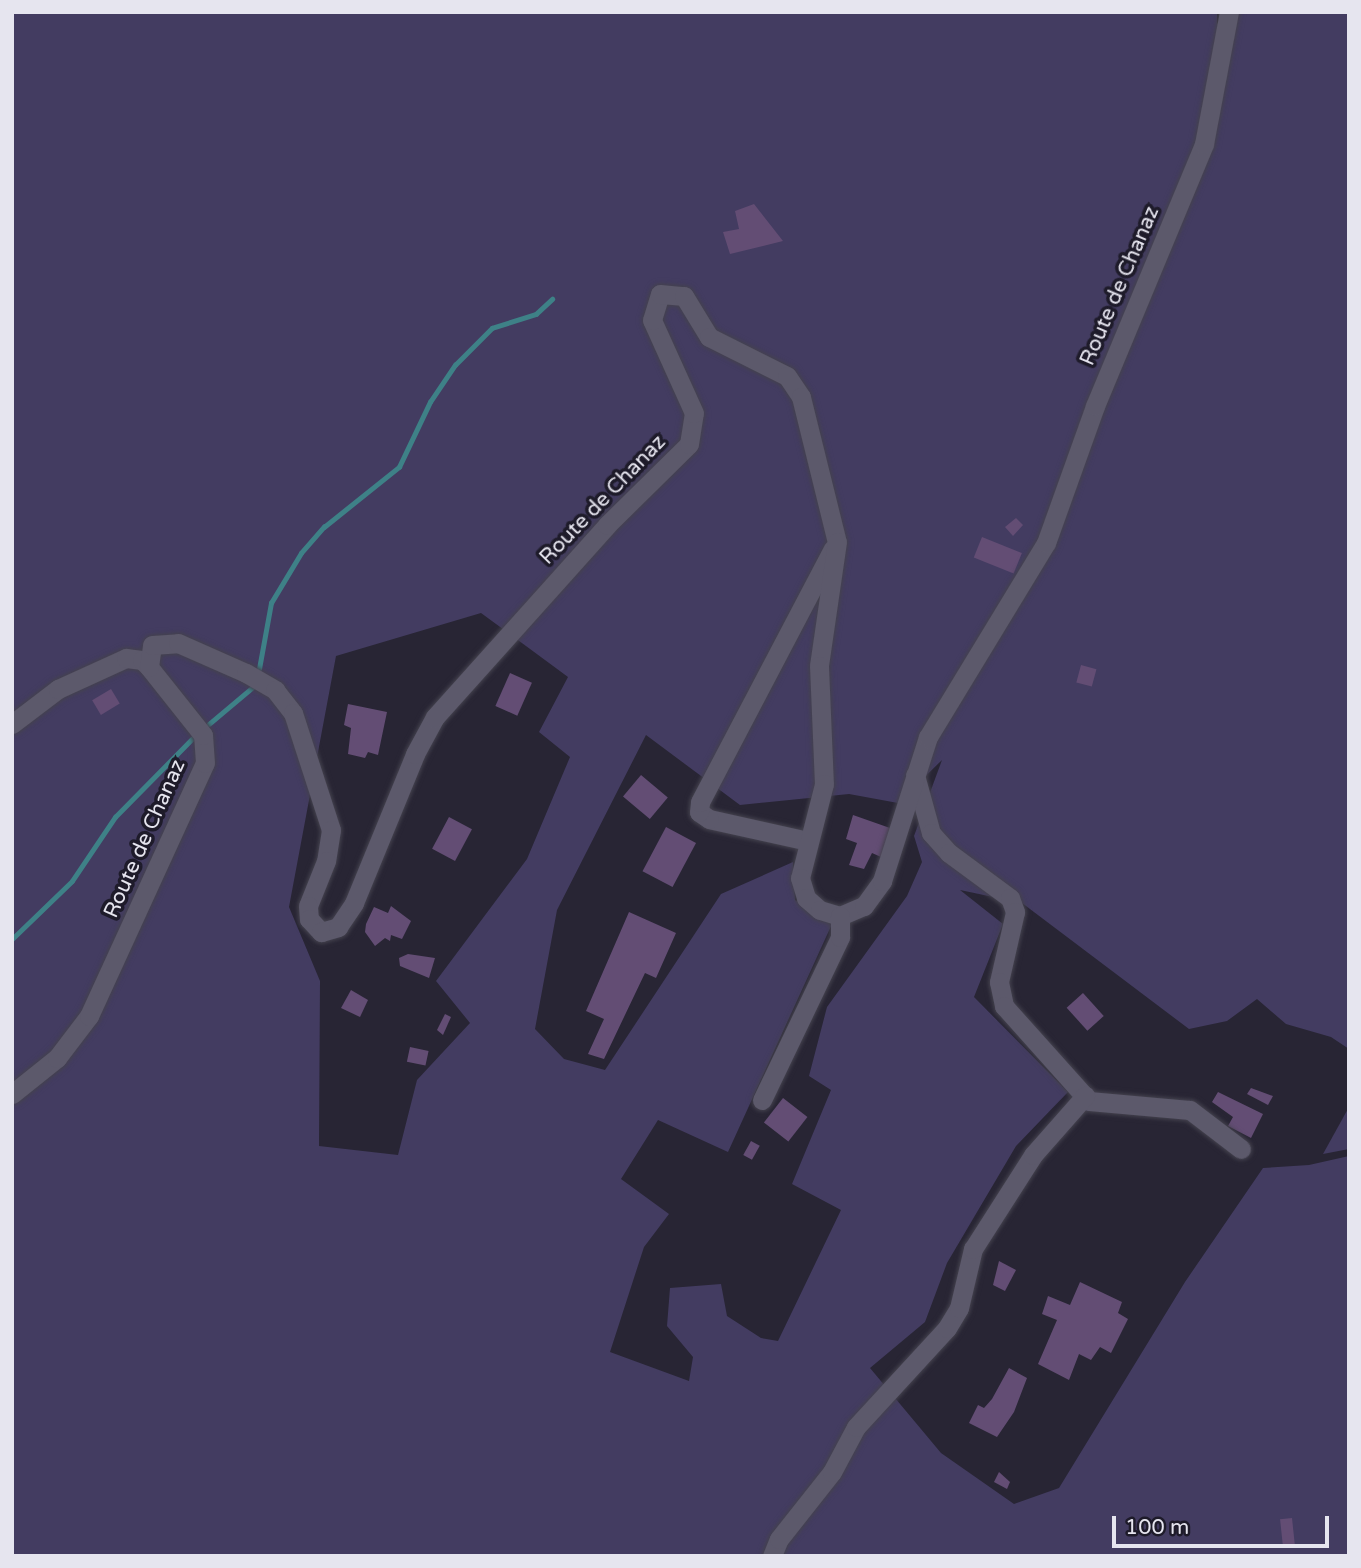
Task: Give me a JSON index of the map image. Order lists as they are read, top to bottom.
{
  "streets": {
    "street": ["Route de Chanaz"]
  },
  "scale_bar": "100 m"
}
